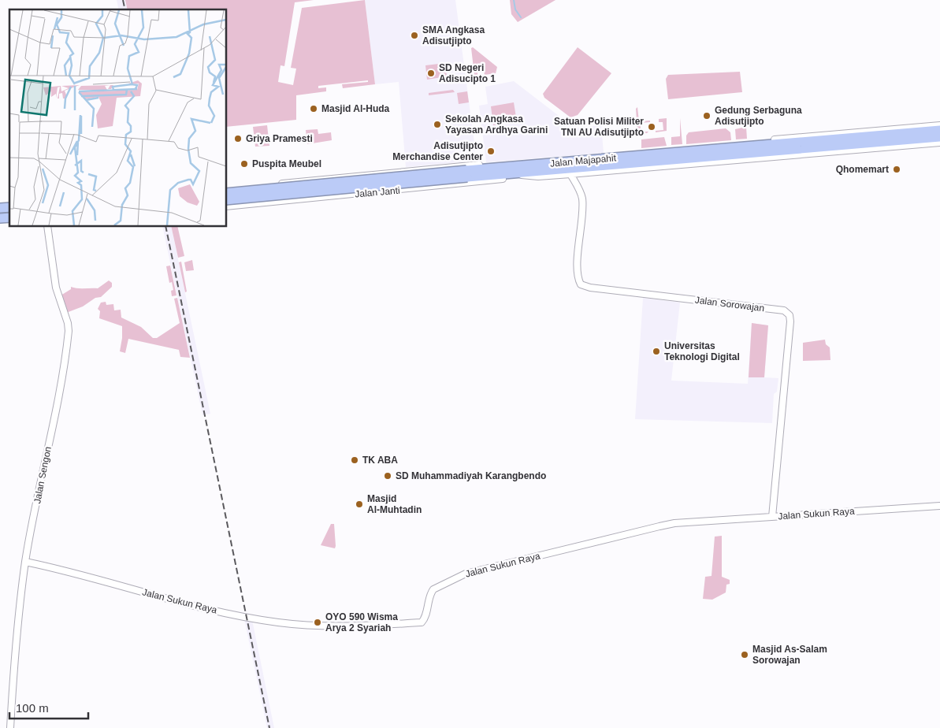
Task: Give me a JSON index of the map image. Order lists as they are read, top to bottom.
{
  "streets": {
    "highway": ["Jalan Majapahit"],
    "street": [
      "Jalan Janti",
      "Jalan Sorowajan",
      "Jalan Sengon",
      "Jalan Sukun Raya"
    ]
  },
  "crossings": [
    ["Jalan Sorowajan", "Jalan Sukun Raya"],
    ["Jalan Sengon", "Jalan Sukun Raya"]
  ],
  "places": [
    "SMA Angkasa Adisutjipto",
    "SD Negeri Adisucipto 1",
    "Masjid Al-Huda",
    "Gedung Serbaguna Adisutjipto",
    "Sekolah Angkasa Yayasan Ardhya Garini",
    "Satuan Polisi Militer TNI AU Adisutjipto",
    "Griya Pramesti",
    "Adisutjipto Merchandise Center",
    "Puspita Meubel",
    "Qhomemart",
    "Universitas Teknologi Digital",
    "TK ABA",
    "SD Muhammadiyah Karangbendo",
    "Masjid Al-Muhtadin",
    "OYO 590 Wisma Arya 2 Syariah",
    "Masjid As-Salam Sorowajan"
  ],
  "scale_bar": "100 m"
}
